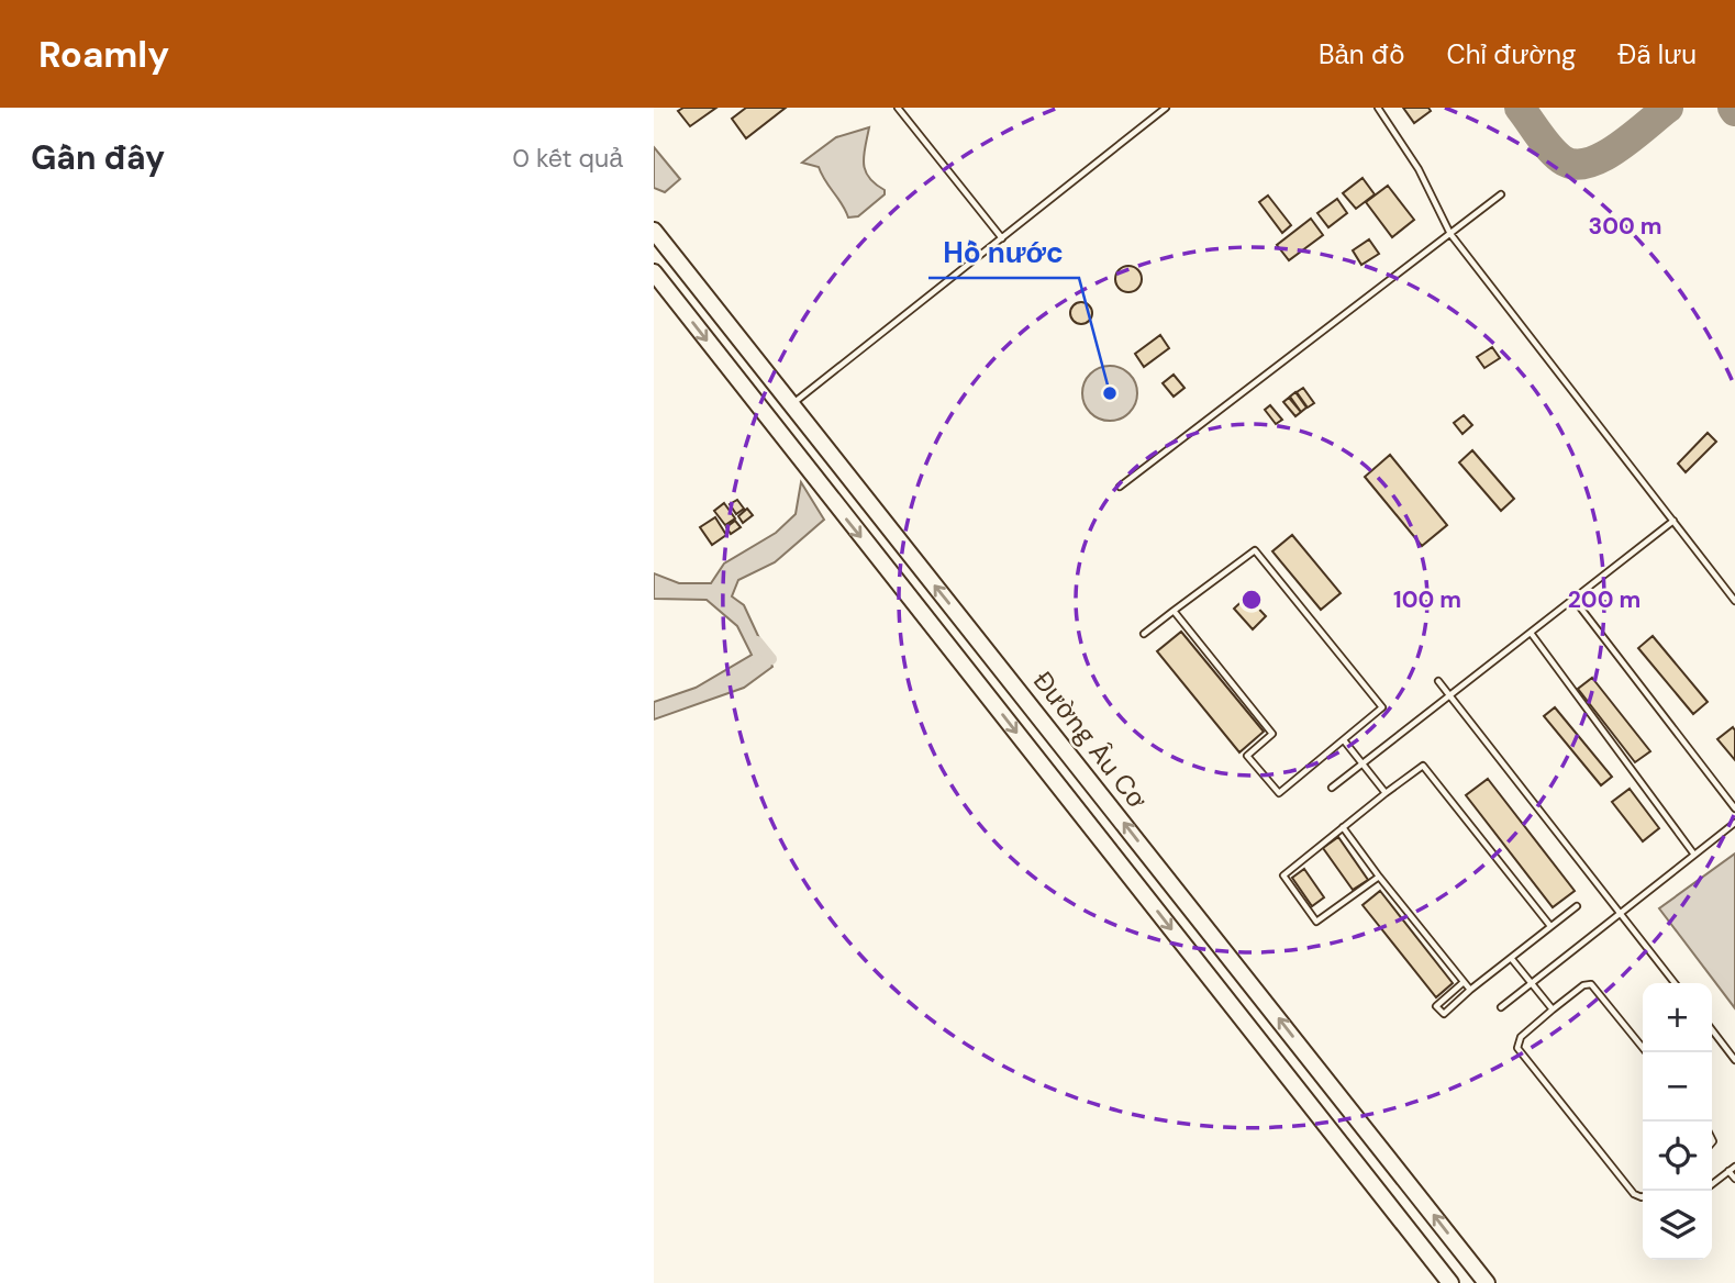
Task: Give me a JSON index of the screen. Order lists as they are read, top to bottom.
{
  "streets": {
    "street": ["Đường Âu Cơ"]
  },
  "places": ["Hồ nước"],
  "page": {
    "header": "Roamly",
    "nav": ["Bản đồ", "Chỉ đường", "Đã lưu"],
    "heading": ["Gần đây", "0 kết quả"],
    "map_buttons": ["+", "−"]
  },
  "rings": ["300 m", "100 m", "200 m"]
}
